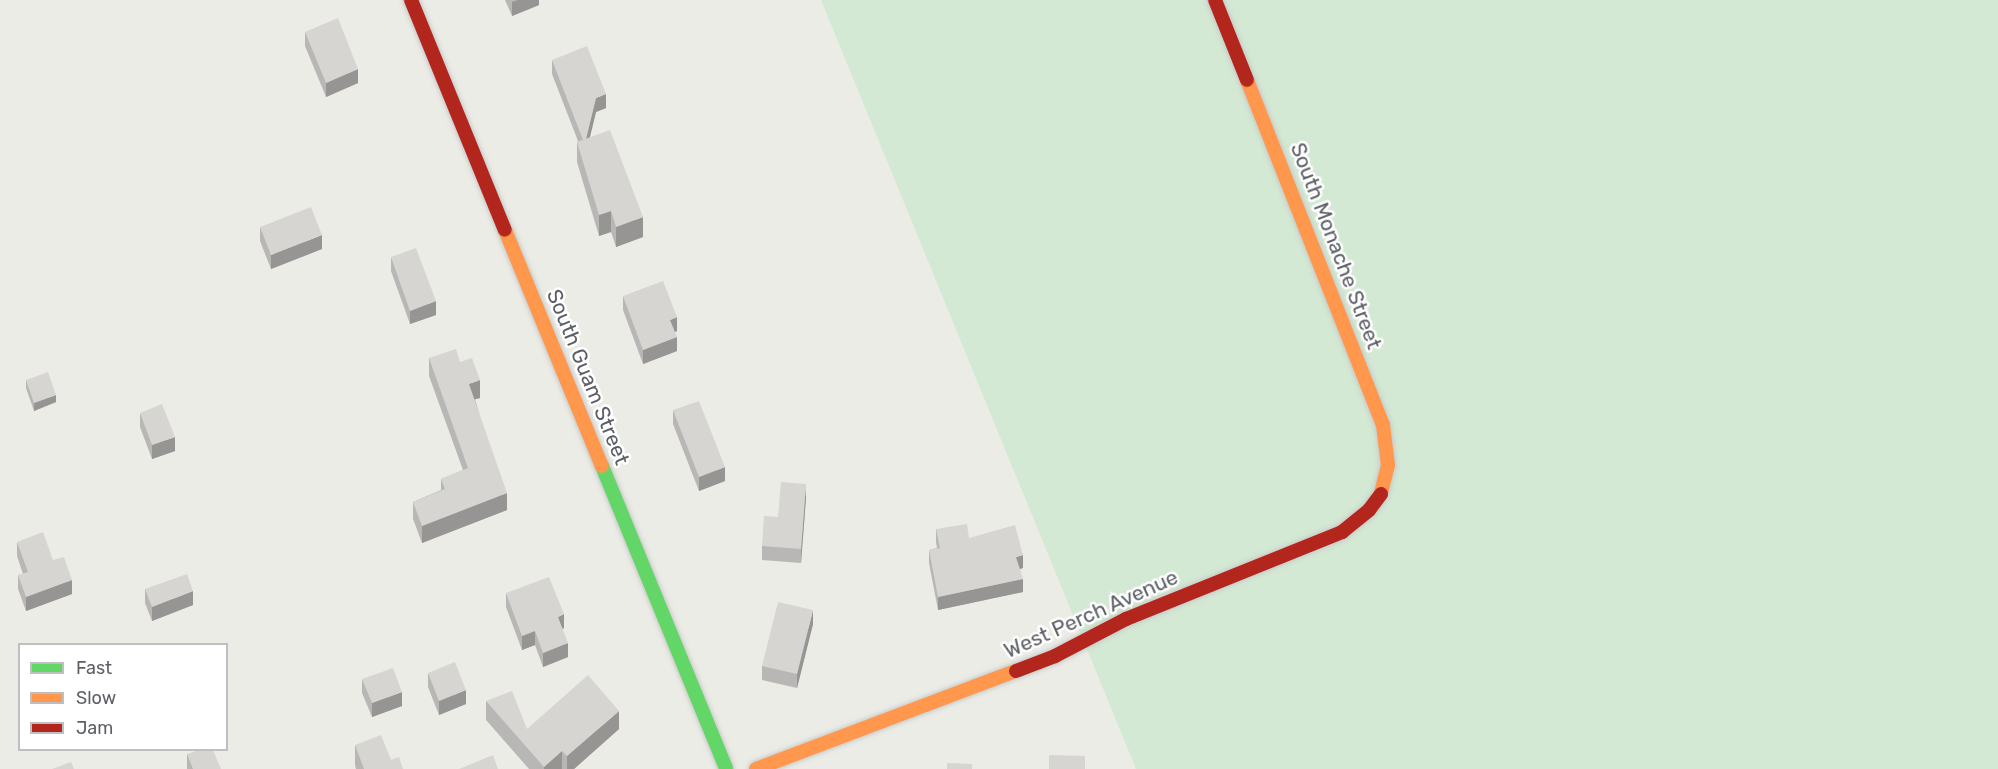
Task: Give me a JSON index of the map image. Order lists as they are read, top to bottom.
{
  "streets": {
    "street": ["South Monache Street", "South Guam Street", "West Perch Avenue"]
  },
  "crossings": [
    ["South Monache Street", "West Perch Avenue"]
  ],
  "legend": ["Fast", "Slow", "Jam"]
}
